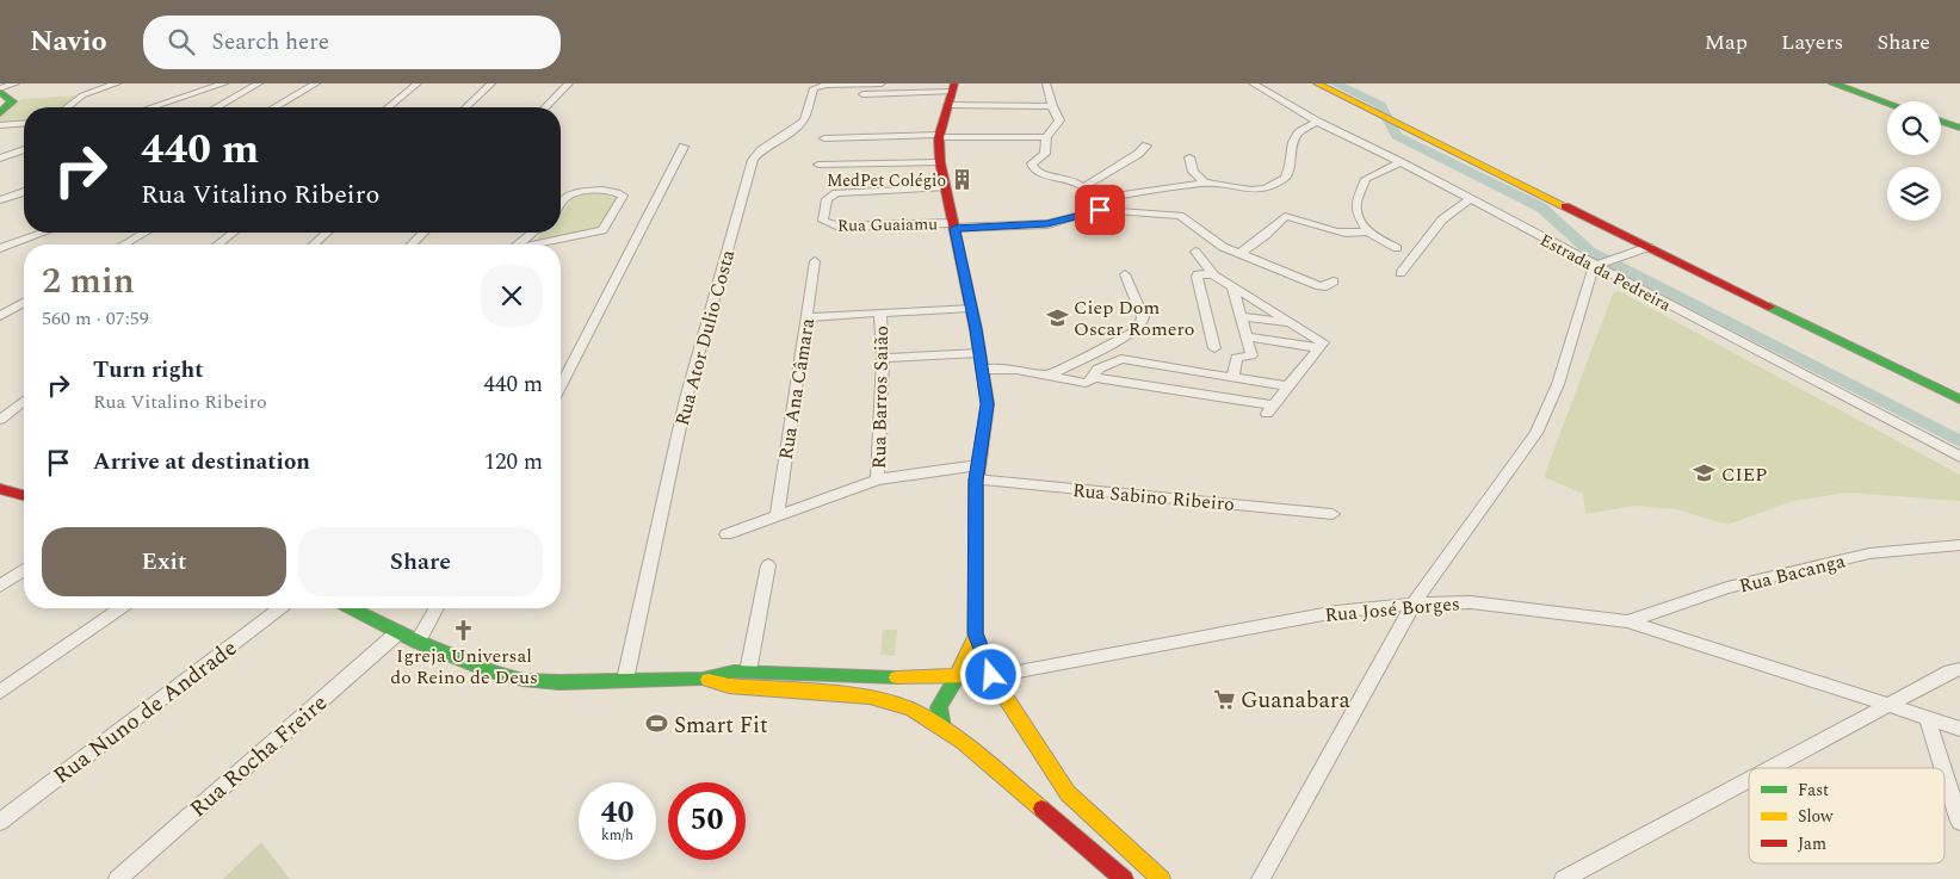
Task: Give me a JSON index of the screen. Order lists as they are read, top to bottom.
{
  "streets": {
    "street": [
      "Rua Guaiamu",
      "Estrada da Pedreira",
      "Rua Ator Dulio Costa",
      "Rua Ana Câmara",
      "Rua Barros Saião",
      "Rua Sabino Ribeiro",
      "Rua Bacanga",
      "Rua José Borges",
      "Rua Nuno de Andrade",
      "Rua Rocha Freire"
    ]
  },
  "crossings": [
    ["Rua Ana Câmara", "Rua Sabino Ribeiro"],
    ["Rua Barros Saião", "Rua Sabino Ribeiro"],
    ["Rua Bacanga", "Rua José Borges"]
  ],
  "places": {
    "building": ["MedPet Colégio"],
    "school or university": ["Ciep Dom Oscar Romero", "CIEP"],
    "church": ["Igreja Universal do Reino de Deus"],
    "supermarket": ["Guanabara"],
    "sports": ["Smart Fit"]
  },
  "legend": ["Fast", "Slow", "Jam"],
  "page": {
    "header": "Navio",
    "search": "Search here",
    "nav": ["Map", "Layers", "Share"],
    "turn": ["440 m", "Rua Vitalino Ribeiro"],
    "heading": ["2 min", "560 m · 07:59"],
    "list": [
      {
        "name": "Turn right",
        "note": "Rua Vitalino Ribeiro",
        "value": "440 m"
      },
      {
        "name": "Arrive at destination",
        "value": "120 m"
      }
    ],
    "buttons": ["Exit", "Share"],
    "speed": "40 km/h",
    "limit": "50"
  }
}
